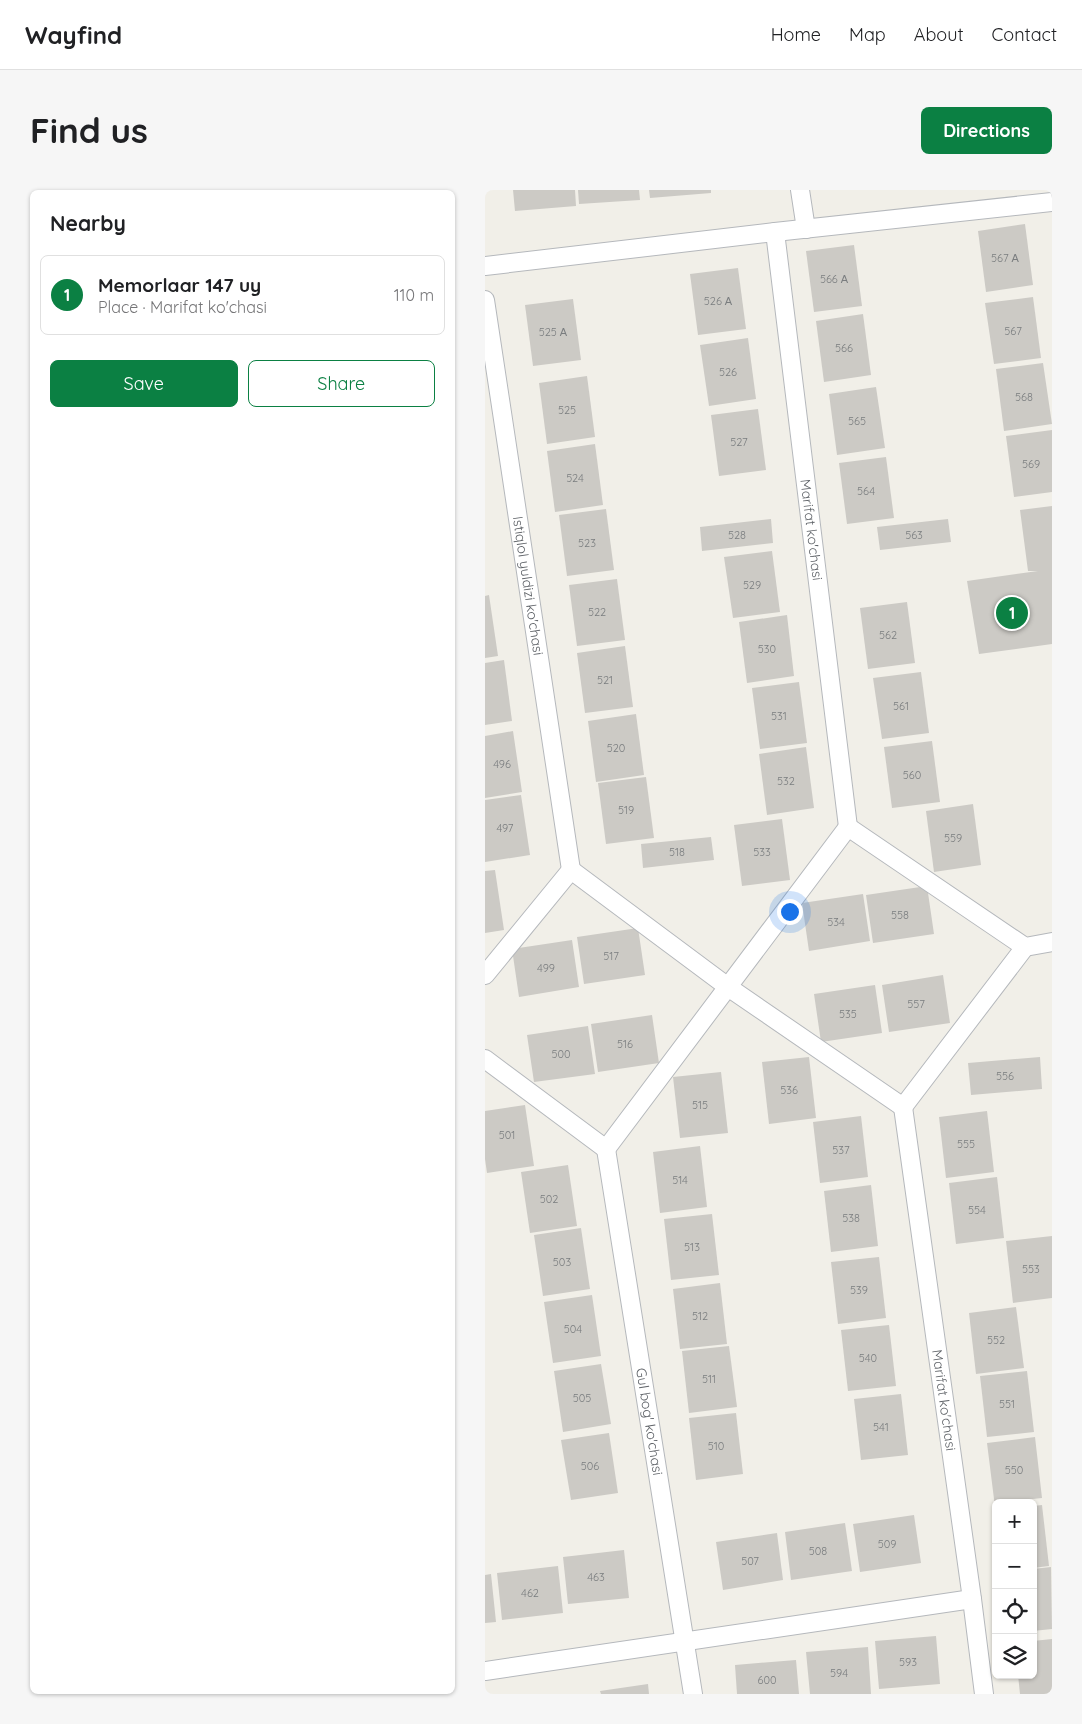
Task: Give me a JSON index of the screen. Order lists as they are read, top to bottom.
{
  "streets": {
    "street": ["Marifat ko'chasi", "Istiqlol yuldizi ko'chasi", "Gul bog' ko'chasi"]
  },
  "house_numbers": [
    "567 А",
    "566 А",
    "526 А",
    "567",
    "525 А",
    "566",
    "526",
    "568",
    "525",
    "565",
    "527",
    "569",
    "524",
    "564",
    "528",
    "563",
    "523",
    "529",
    "522",
    "562",
    "530",
    "521",
    "561",
    "531",
    "520",
    "496",
    "560",
    "532",
    "519",
    "497",
    "559",
    "518",
    "533",
    "558",
    "534",
    "517",
    "499",
    "557",
    "535",
    "516",
    "500",
    "556",
    "536",
    "515",
    "501",
    "555",
    "537",
    "514",
    "502",
    "554",
    "538",
    "513",
    "503",
    "553",
    "539",
    "512",
    "504",
    "552",
    "540",
    "511",
    "505",
    "551",
    "541",
    "510",
    "506",
    "550",
    "509",
    "508",
    "507",
    "463",
    "462",
    "593",
    "594",
    "600"
  ],
  "page": {
    "header": "Wayfind",
    "nav": [
      "Home",
      "Map",
      "About",
      "Contact"
    ],
    "buttons": [
      "Directions",
      ["Save", "Share"]
    ],
    "title": "Find us",
    "heading": "Nearby",
    "list": [
      {
        "mark": "1",
        "name": "Memorlaar 147 uy",
        "note": "Place · Marifat ko'chasi",
        "value": "110 m"
      }
    ],
    "pins": "1",
    "map_buttons": ["+", "−"]
  }
}
